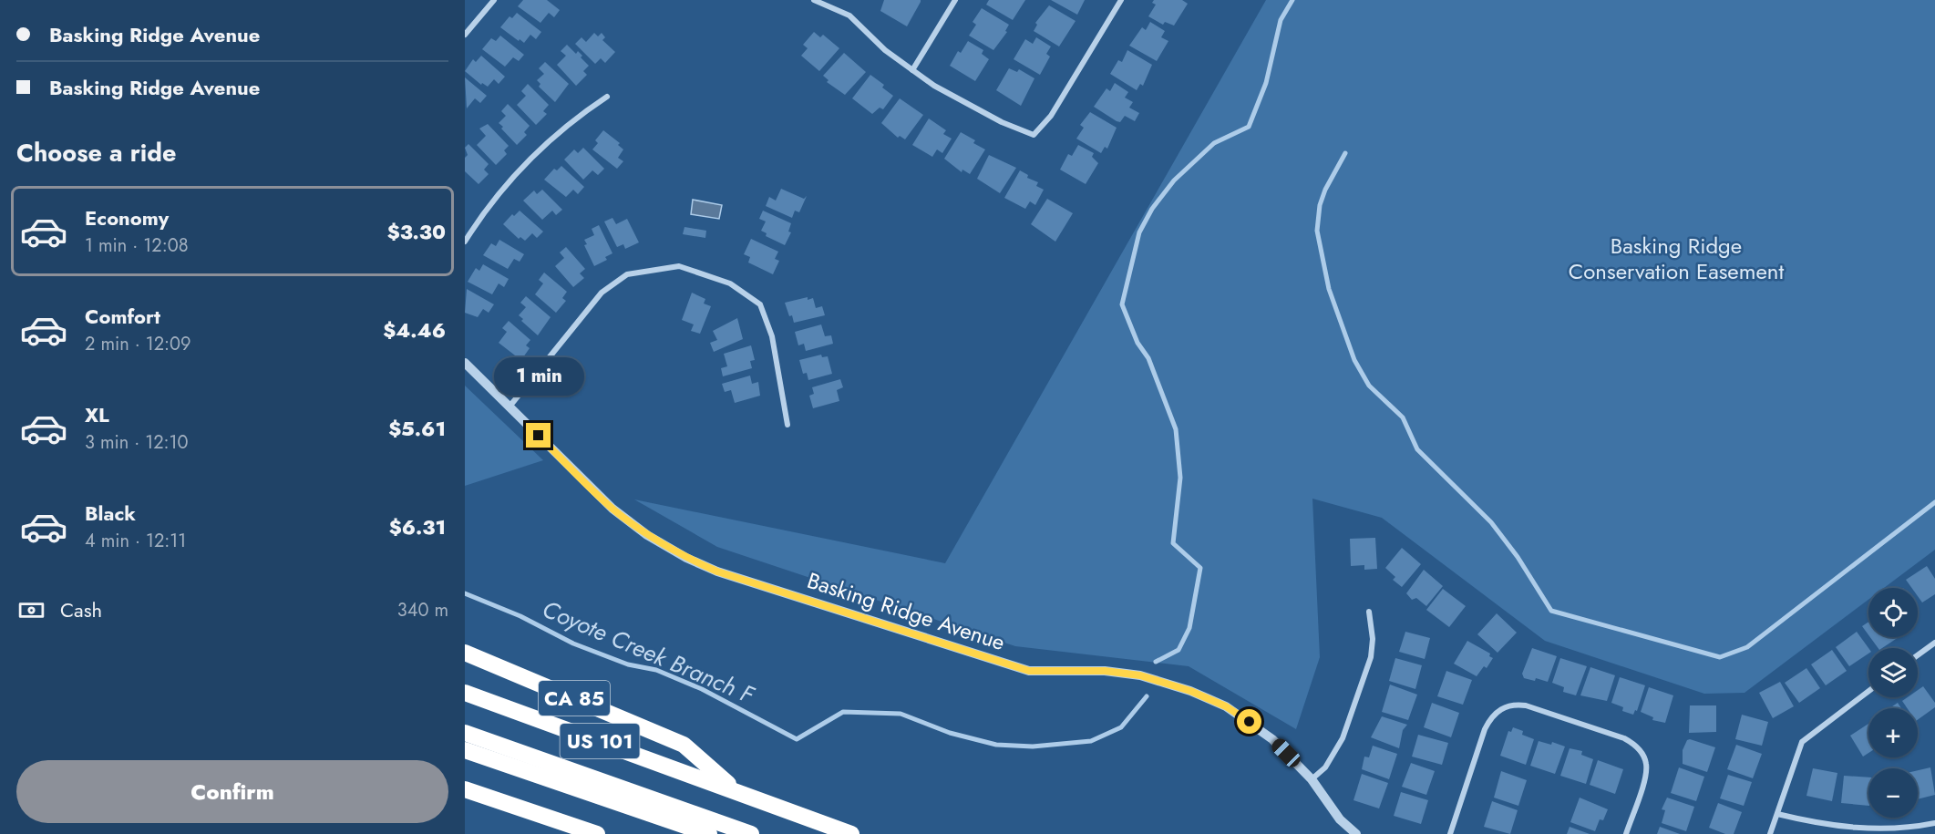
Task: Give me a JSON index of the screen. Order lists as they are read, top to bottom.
{
  "streets": {
    "highway": ["CA 85", "US 101"],
    "street": ["Basking Ridge Avenue"]
  },
  "crossings": [
    ["CA 85", "US 101"]
  ],
  "water": ["Coyote Creek Branch F"],
  "parks": ["Basking Ridge Conservation Easement"],
  "page": {
    "banner": ["Basking Ridge Avenue", "Basking Ridge Avenue"],
    "heading": "Choose a ride",
    "list": [
      {
        "name": "Economy",
        "note": "1 min · 12:08",
        "value": "$3.30"
      },
      {
        "name": "Comfort",
        "note": "2 min · 12:09",
        "value": "$4.46"
      },
      {
        "name": "XL",
        "note": "3 min · 12:10",
        "value": "$5.61"
      },
      {
        "name": "Black",
        "note": "4 min · 12:11",
        "value": "$6.31"
      }
    ],
    "bubble": "1 min",
    "pay": ["Cash", "340 m"],
    "map_buttons": ["+", "−"],
    "buttons": "Confirm"
  }
}
